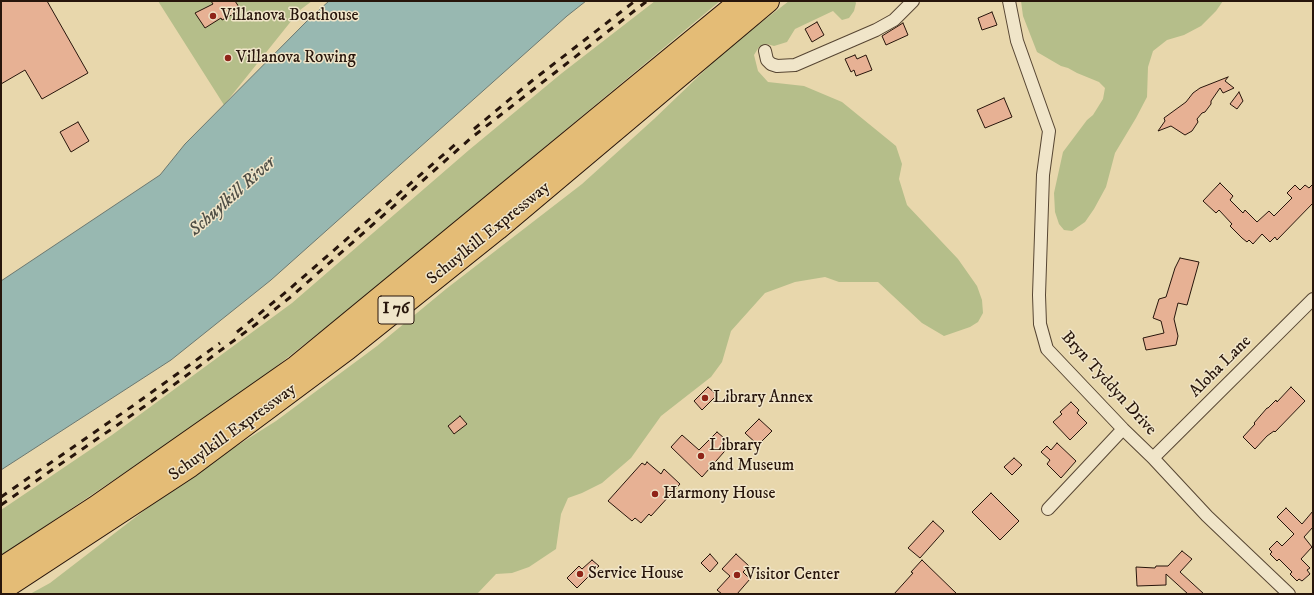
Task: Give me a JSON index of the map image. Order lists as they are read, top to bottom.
{
  "streets": {
    "highway": ["Schuylkill Expressway", "I 76"],
    "street": ["Aloha Lane", "Bryn Tyddyn Drive"]
  },
  "crossings": [
    ["Aloha Lane", "Bryn Tyddyn Drive"]
  ],
  "water": ["Schuylkill River"],
  "places": [
    "Villanova Boathouse",
    "Villanova Rowing",
    "Library Annex",
    "Library and Museum",
    "Harmony House",
    "Service House",
    "Visitor Center"
  ]
}
